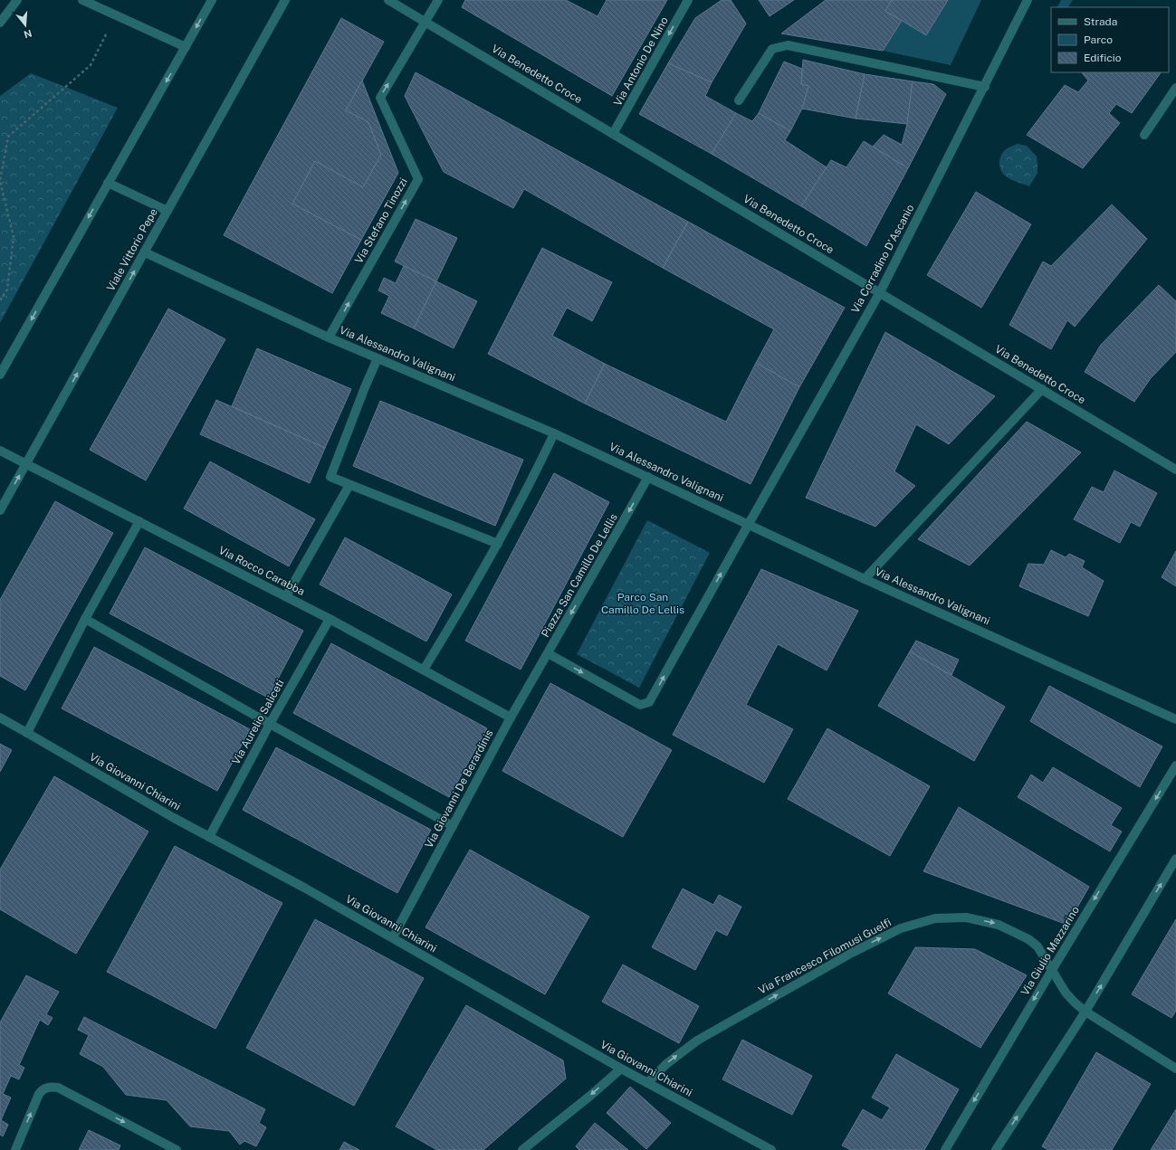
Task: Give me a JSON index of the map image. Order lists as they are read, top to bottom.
{
  "streets": {
    "street": [
      "Via Antonio De Nino",
      "Via Benedetto Croce",
      "Via Stefano Tinozzi",
      "Viale Vittorio Pepe",
      "Via Corradino D'Ascanio",
      "Via Alessandro Valignani",
      "Via Rocco Carabba",
      "Piazza San Camillo De Lellis",
      "Via Aurelio Saliceti",
      "Via Giovanni Chiarini",
      "Via Giovanni De Berardinis",
      "Via Giulio Mazzarino",
      "Via Francesco Filomusi Guelfi"
    ]
  },
  "crossings": [
    ["Via Antonio De Nino", "Via Benedetto Croce"],
    ["Via Benedetto Croce", "Via Stefano Tinozzi"],
    ["Via Benedetto Croce", "Via Corradino D'Ascanio"],
    ["Via Stefano Tinozzi", "Via Alessandro Valignani"],
    ["Viale Vittorio Pepe", "Via Alessandro Valignani"],
    ["Viale Vittorio Pepe", "Via Rocco Carabba"],
    ["Via Corradino D'Ascanio", "Via Alessandro Valignani"],
    ["Via Corradino D'Ascanio", "Piazza San Camillo De Lellis"],
    ["Via Alessandro Valignani", "Piazza San Camillo De Lellis"],
    ["Via Rocco Carabba", "Via Aurelio Saliceti"],
    ["Via Rocco Carabba", "Via Giovanni De Berardinis"],
    ["Piazza San Camillo De Lellis", "Via Giovanni De Berardinis"],
    ["Via Aurelio Saliceti", "Via Giovanni Chiarini"],
    ["Via Giovanni Chiarini", "Via Giovanni De Berardinis"],
    ["Via Giovanni Chiarini", "Via Francesco Filomusi Guelfi"],
    ["Via Giulio Mazzarino", "Via Francesco Filomusi Guelfi"]
  ],
  "one_way": ["Via Antonio De Nino", "Via Stefano Tinozzi", "Via Francesco Filomusi Guelfi"],
  "parks": ["Parco San Camillo De Lellis"],
  "legend": ["Strada", "Parco", "Edificio"],
  "north": "bottom"
}
